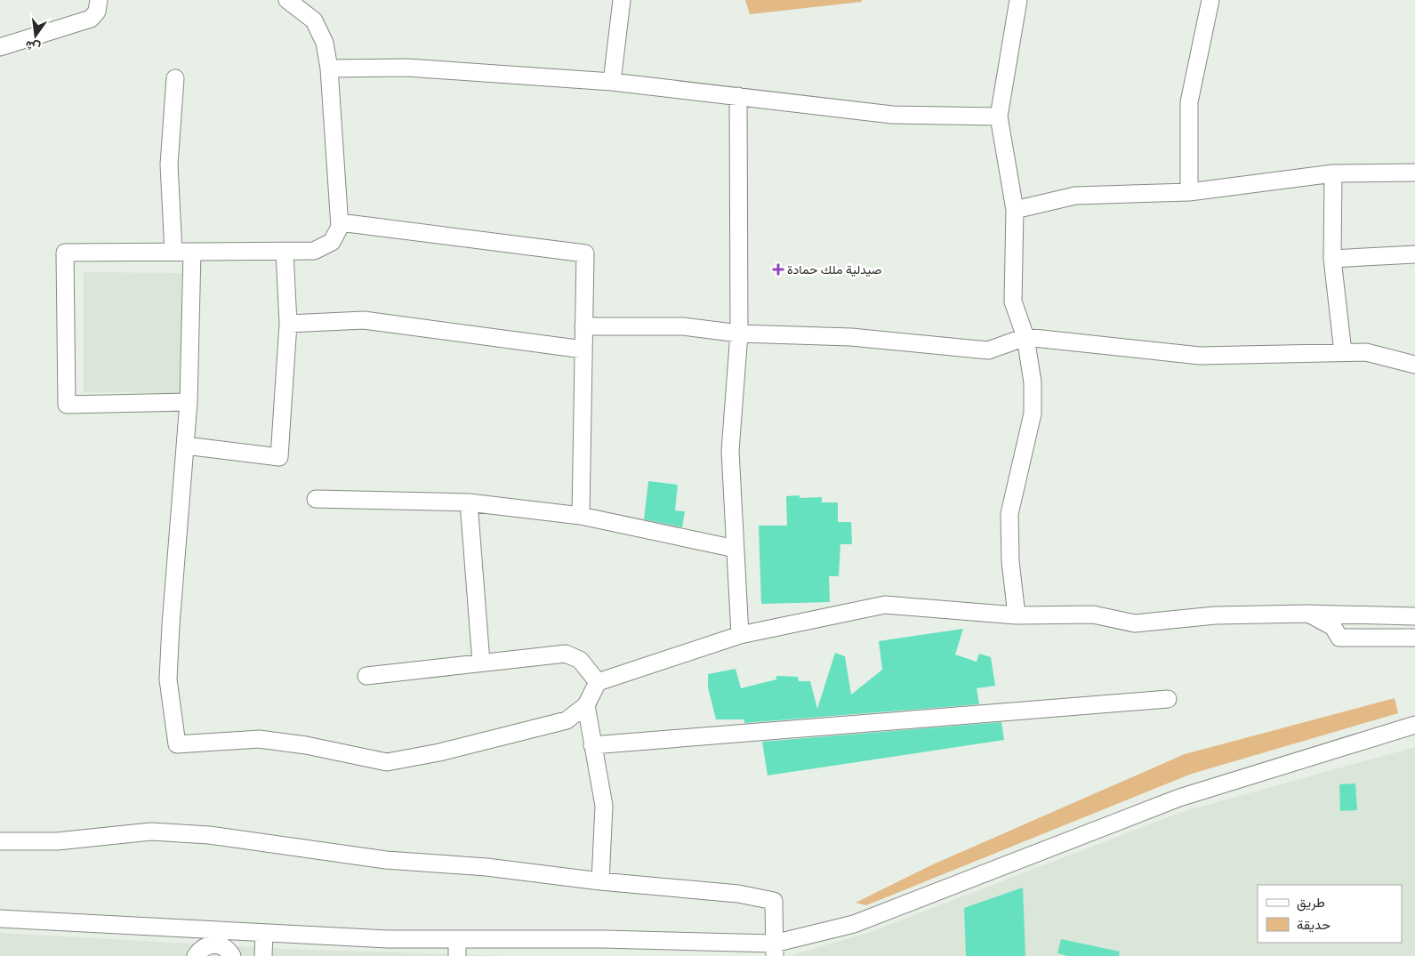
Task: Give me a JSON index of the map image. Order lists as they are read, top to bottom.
{
  "places": {
    "health": ["صيدلية ملك حمادة"]
  },
  "legend": ["طريق", "حديقة"],
  "north": "bottom"
}
